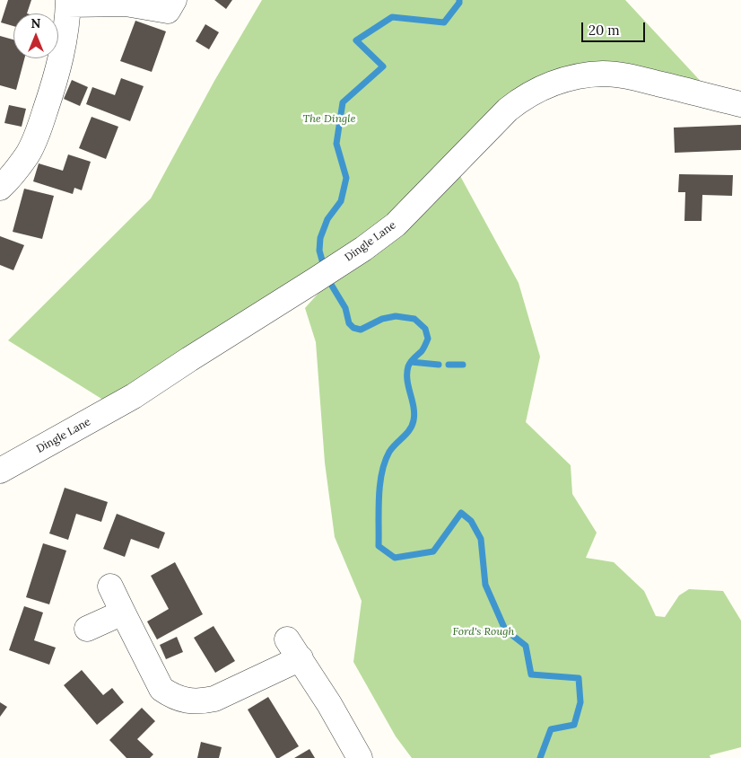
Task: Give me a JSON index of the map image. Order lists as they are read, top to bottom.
{
  "streets": {
    "street": ["Dingle Lane"]
  },
  "parks": ["The Dingle", "Ford's Rough"],
  "scale_bar": "20 m",
  "north": "top"
}
